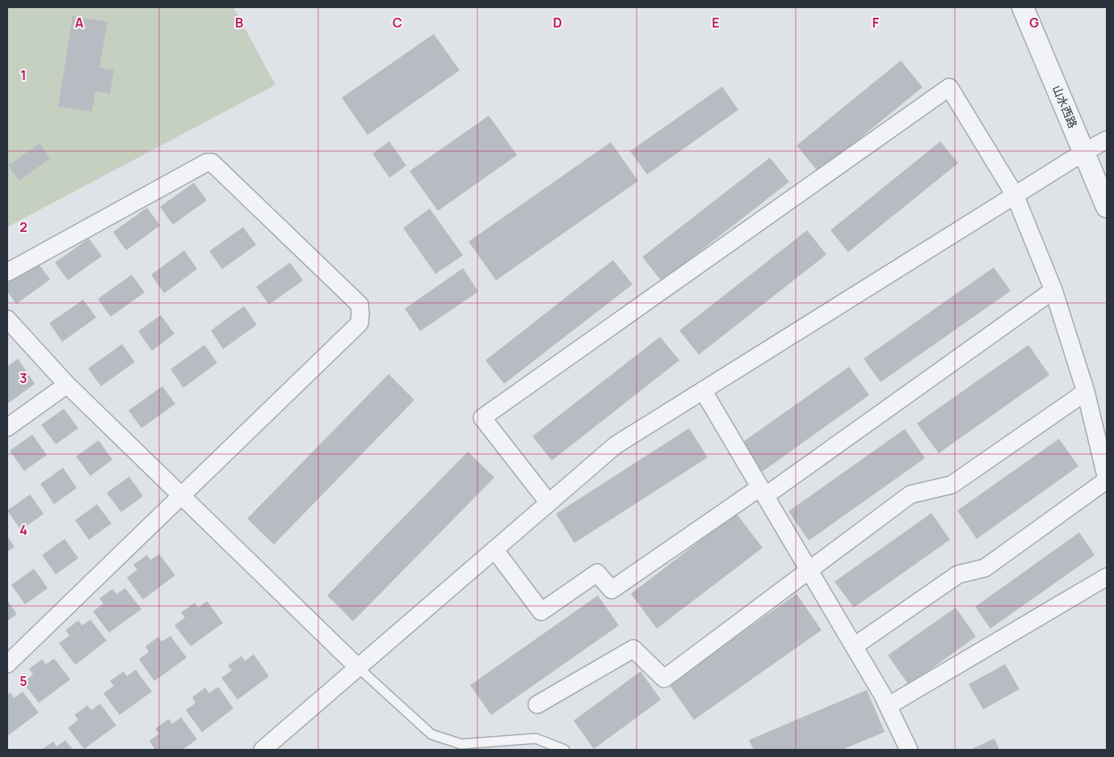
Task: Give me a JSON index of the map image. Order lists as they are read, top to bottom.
{
  "streets": {
    "street": ["山水西路"]
  },
  "grid": {
    "columns": [
      "A",
      "B",
      "C",
      "D",
      "E",
      "F",
      "G"
    ],
    "rows": [
      "1",
      "2",
      "3",
      "4",
      "5"
    ]
  }
}
